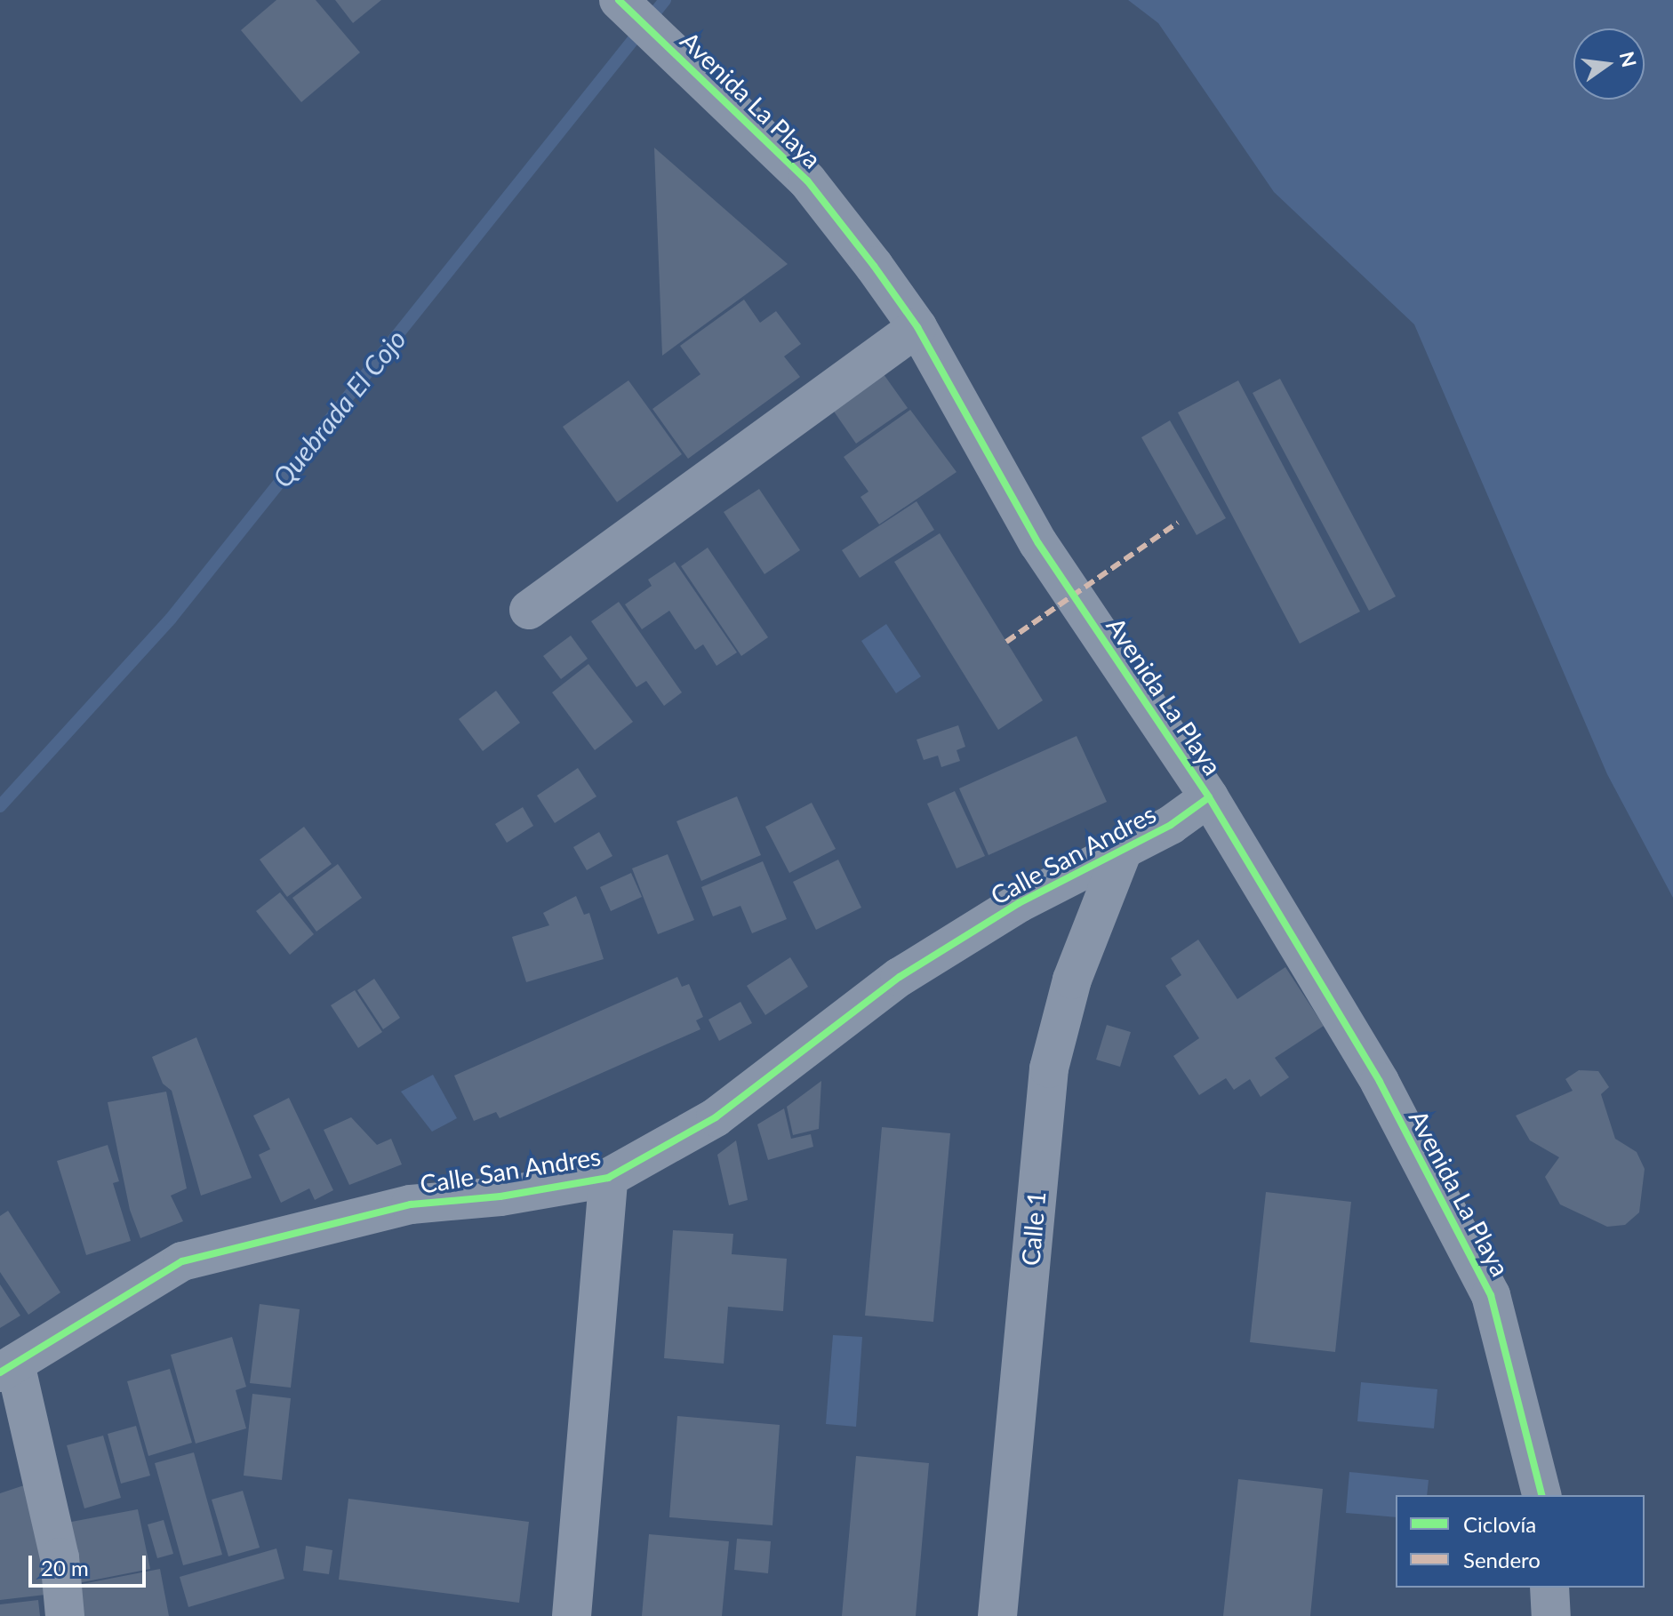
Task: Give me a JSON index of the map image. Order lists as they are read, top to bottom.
{
  "streets": {
    "street": ["Avenida La Playa", "Calle San Andres", "Calle 1"]
  },
  "crossings": [
    ["Avenida La Playa", "Calle San Andres"],
    ["Calle San Andres", "Calle 1"]
  ],
  "water": ["Quebrada El Cojo"],
  "legend": ["Ciclovía", "Sendero"],
  "scale_bar": "20 m",
  "north": "right"
}
